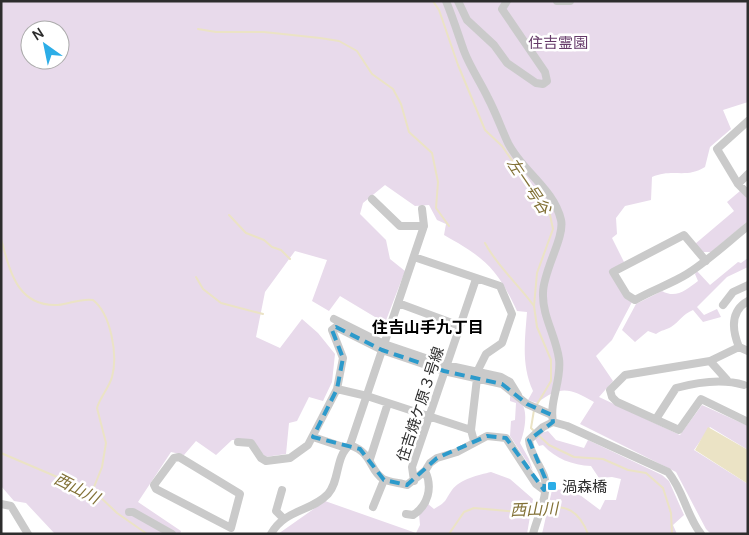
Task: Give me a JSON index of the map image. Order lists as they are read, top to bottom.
{
  "streets": {
    "street": ["住吉焼ケ原３号線"]
  },
  "districts": ["住吉山手九丁目"],
  "water": ["左一号谷", "西山川"],
  "parks": ["住吉霊園"],
  "places": {
    "transit": ["渦森橋"]
  },
  "north": "top left"
}
